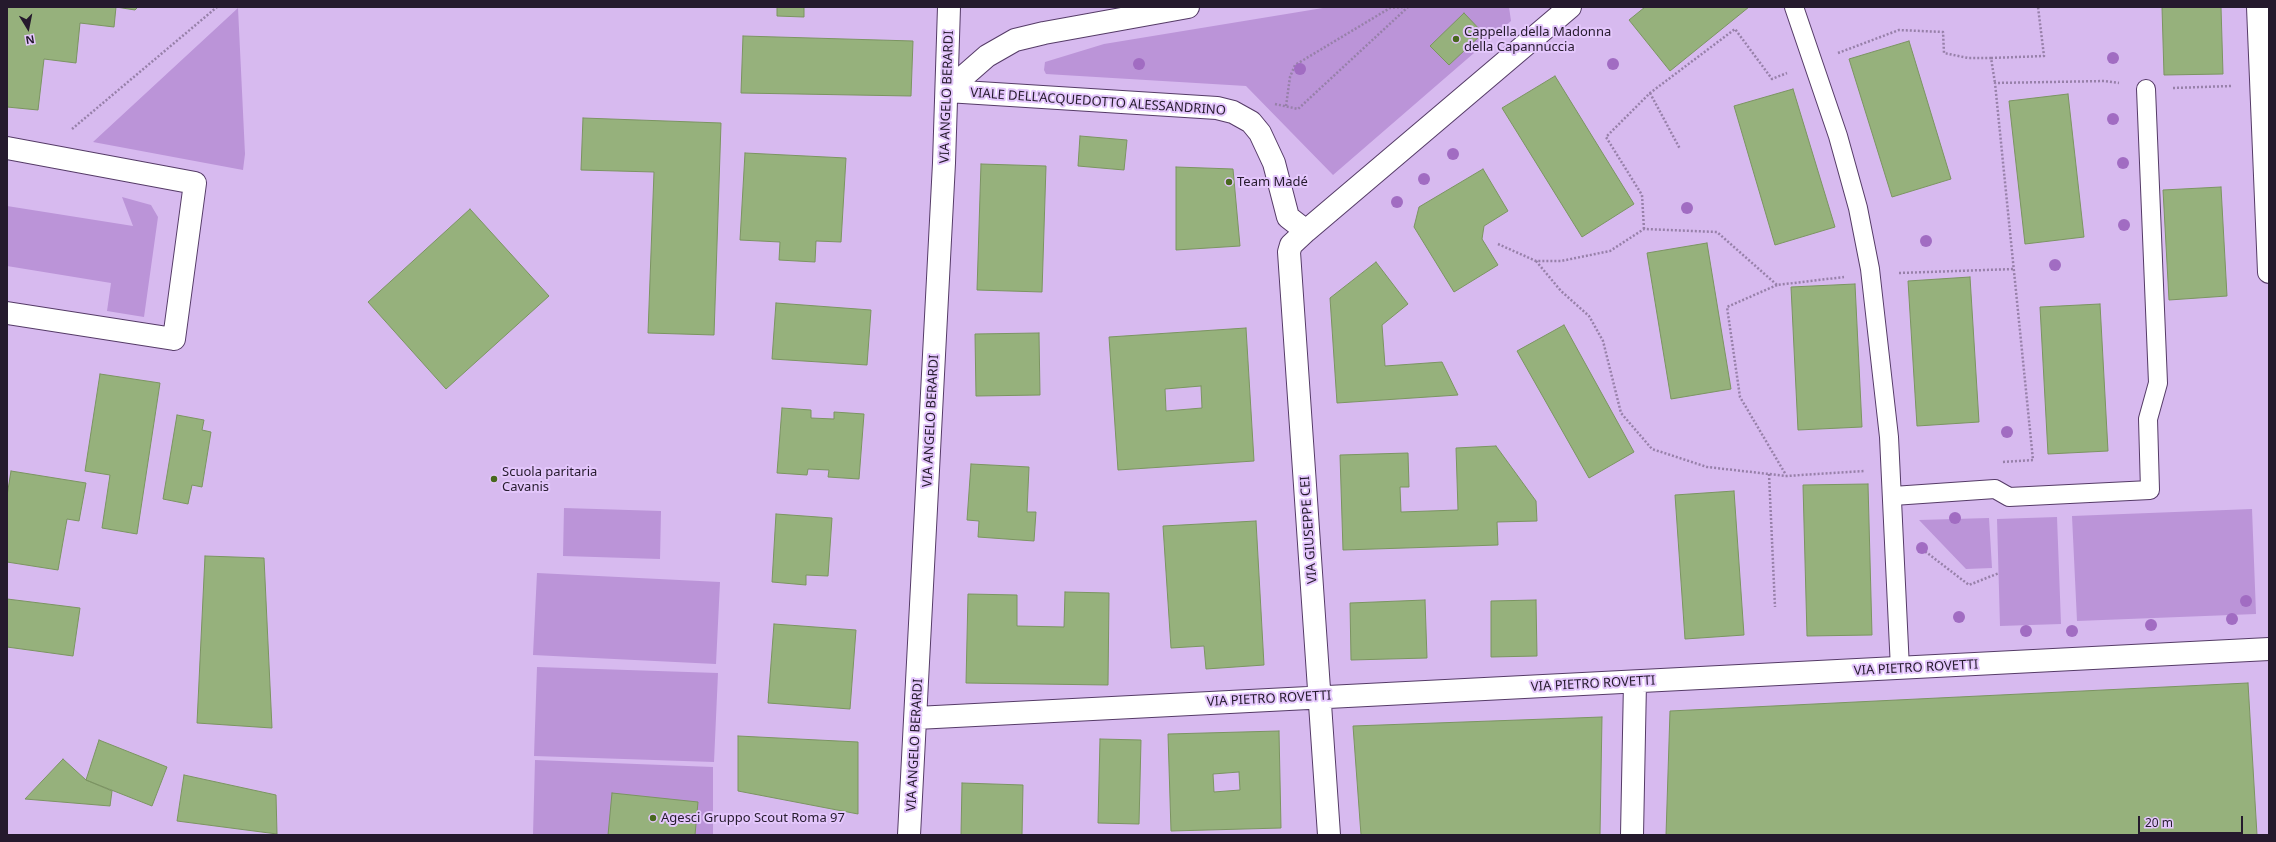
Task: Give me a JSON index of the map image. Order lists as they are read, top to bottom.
{
  "streets": {
    "street": [
      "VIA ANGELO BERARDI",
      "VIALE DELL'ACQUEDOTTO ALESSANDRINO",
      "VIA GIUSEPPE CEI",
      "VIA PIETRO ROVETTI"
    ]
  },
  "crossings": [
    ["VIA ANGELO BERARDI", "VIALE DELL'ACQUEDOTTO ALESSANDRINO"],
    ["VIA ANGELO BERARDI", "VIA PIETRO ROVETTI"],
    ["VIALE DELL'ACQUEDOTTO ALESSANDRINO", "VIA GIUSEPPE CEI"],
    ["VIA GIUSEPPE CEI", "VIA PIETRO ROVETTI"]
  ],
  "places": [
    "Cappella della Madonna della Capannuccia",
    "Team Madé",
    "Scuola paritaria Cavanis",
    "Agesci Gruppo Scout Roma 97"
  ],
  "scale_bar": "20 m",
  "north": "bottom"
}
